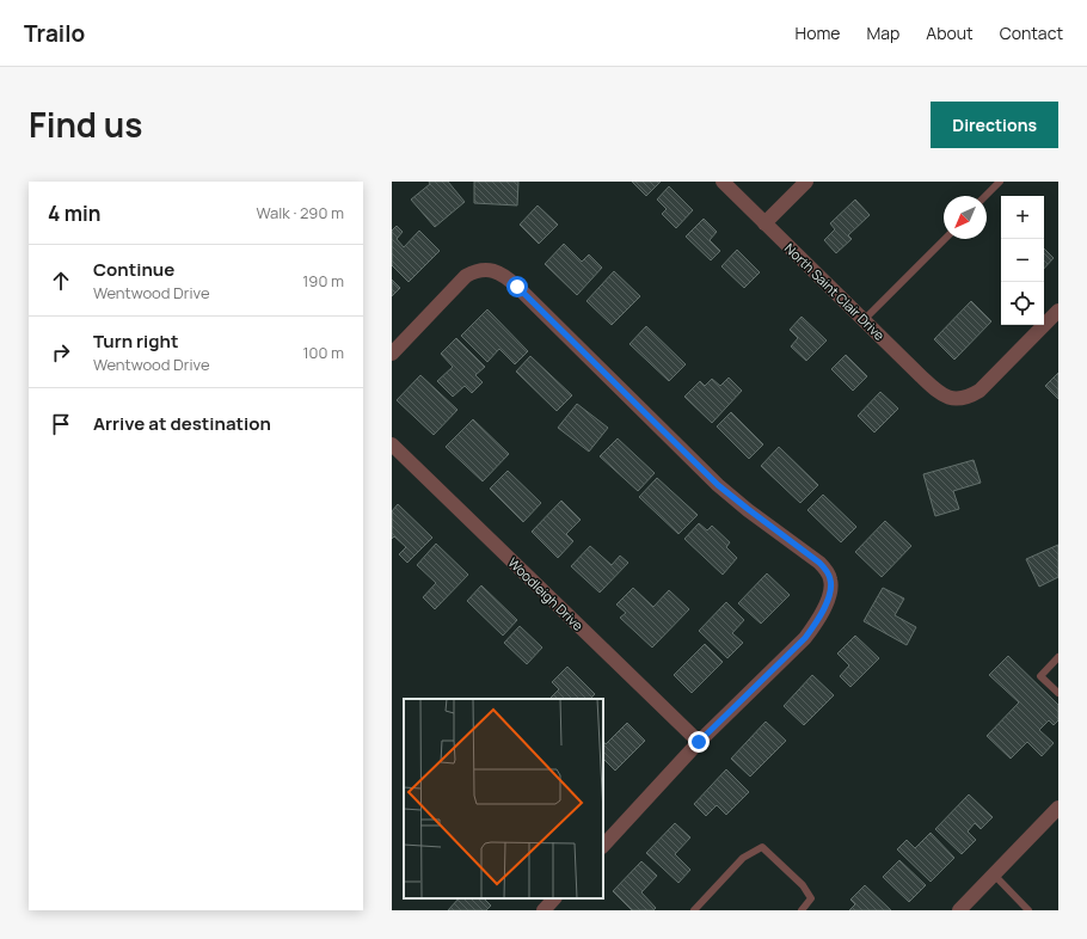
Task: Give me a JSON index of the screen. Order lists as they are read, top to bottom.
{
  "streets": {
    "street": ["North Saint Clair Drive", "Woodleigh Drive"]
  },
  "north": "bottom left",
  "page": {
    "header": "Trailo",
    "nav": [
      "Home",
      "Map",
      "About",
      "Contact"
    ],
    "title": "Find us",
    "buttons": "Directions",
    "heading": ["4 min", "Walk · 290 m"],
    "map_buttons": ["+", "−"],
    "list": [
      ["Continue", "Wentwood Drive", "190 m"],
      ["Turn right", "Wentwood Drive", "100 m"],
      "Arrive at destination"
    ]
  }
}
